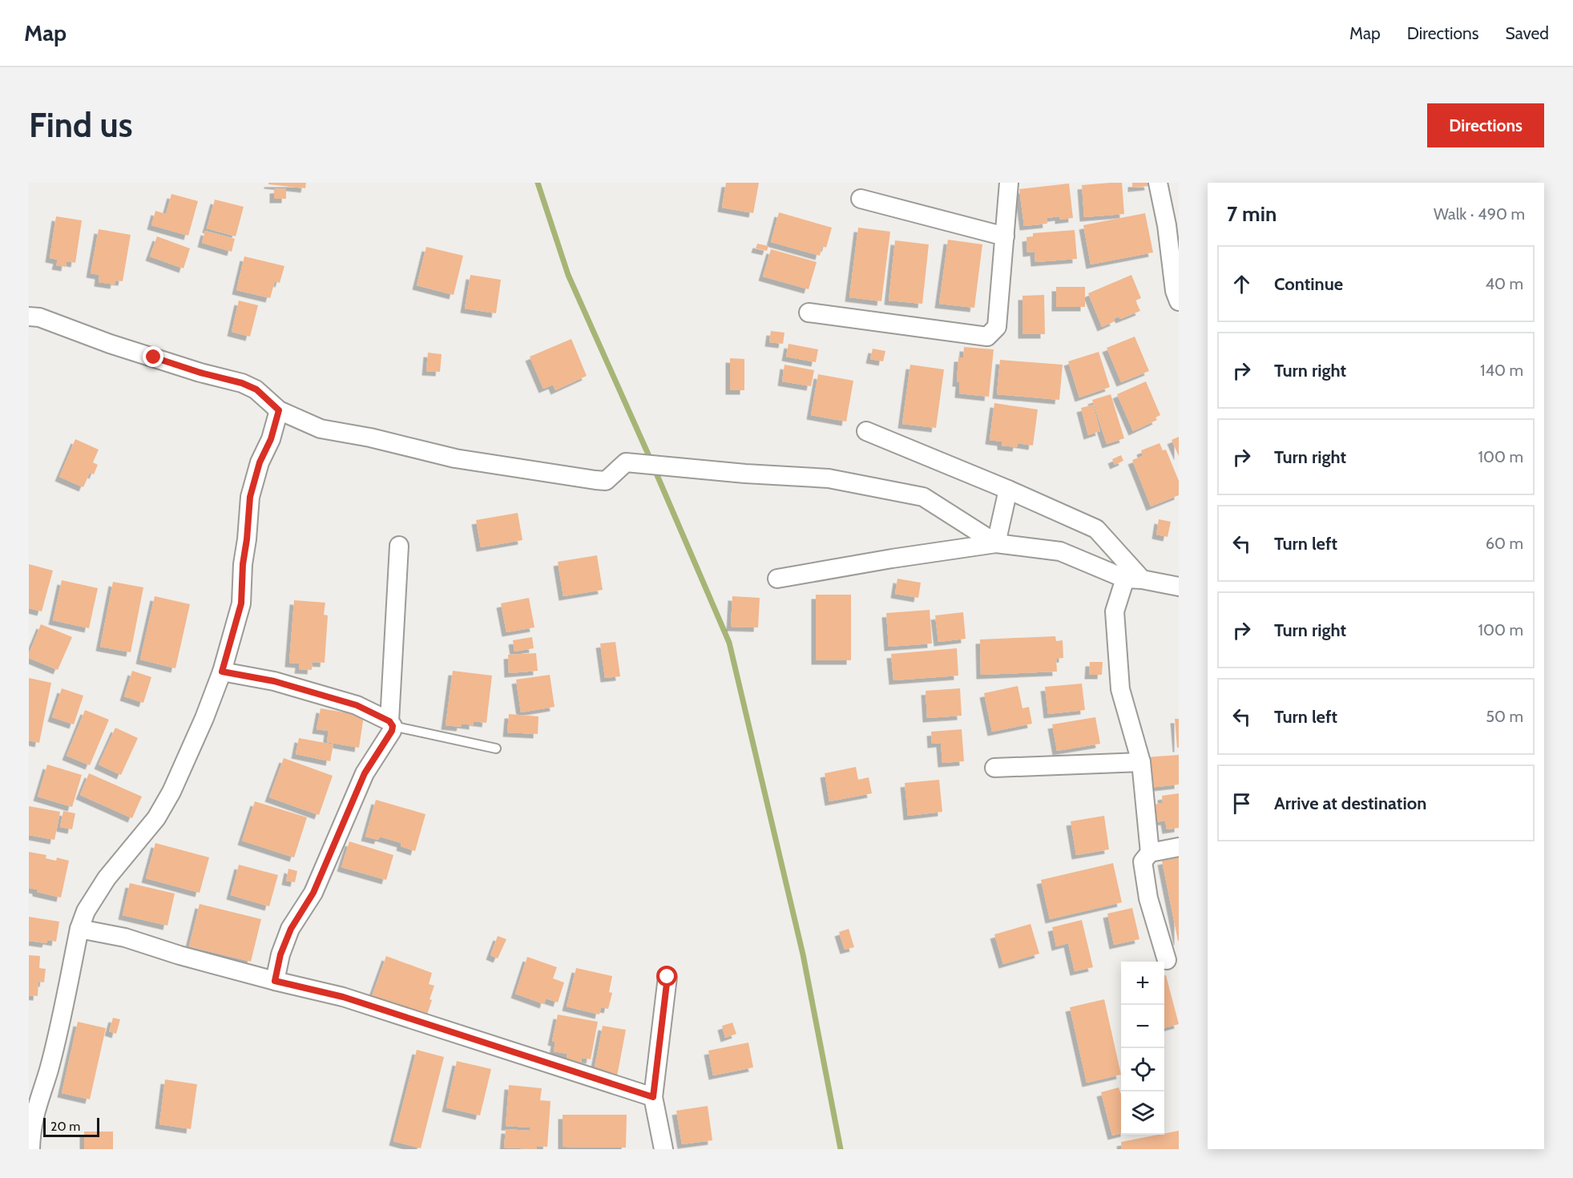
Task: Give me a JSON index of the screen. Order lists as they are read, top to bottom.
{
  "scale_bar": "20 m",
  "page": {
    "header": "Map",
    "nav": ["Map", "Directions", "Saved"],
    "buttons": "Directions",
    "title": "Find us",
    "heading": ["7 min", "Walk · 490 m"],
    "list": [
      ["Continue", "40 m"],
      ["Turn right", "140 m"],
      ["Turn right", "100 m"],
      ["Turn left", "60 m"],
      ["Turn right", "100 m"],
      ["Turn left", "50 m"],
      "Arrive at destination"
    ],
    "map_buttons": ["+", "−"],
    "scale": "20 m"
  }
}
